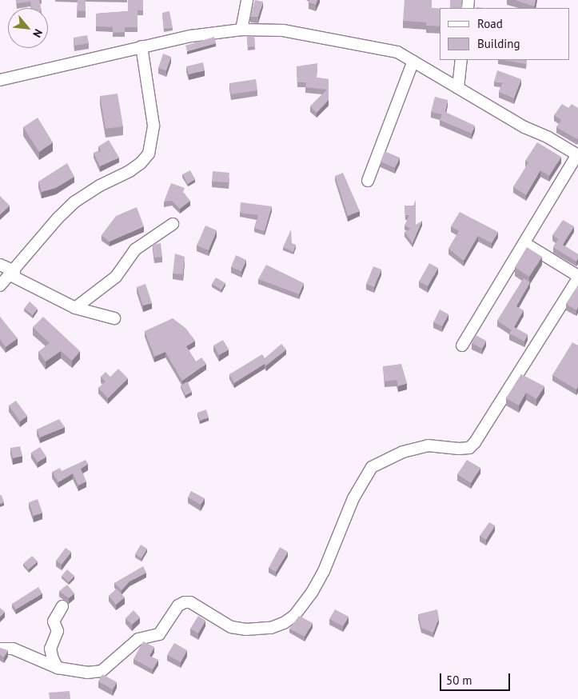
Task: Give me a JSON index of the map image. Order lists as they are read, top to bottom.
{
  "legend": ["Road", "Building"],
  "scale_bar": "50 m",
  "north": "bottom right"
}
